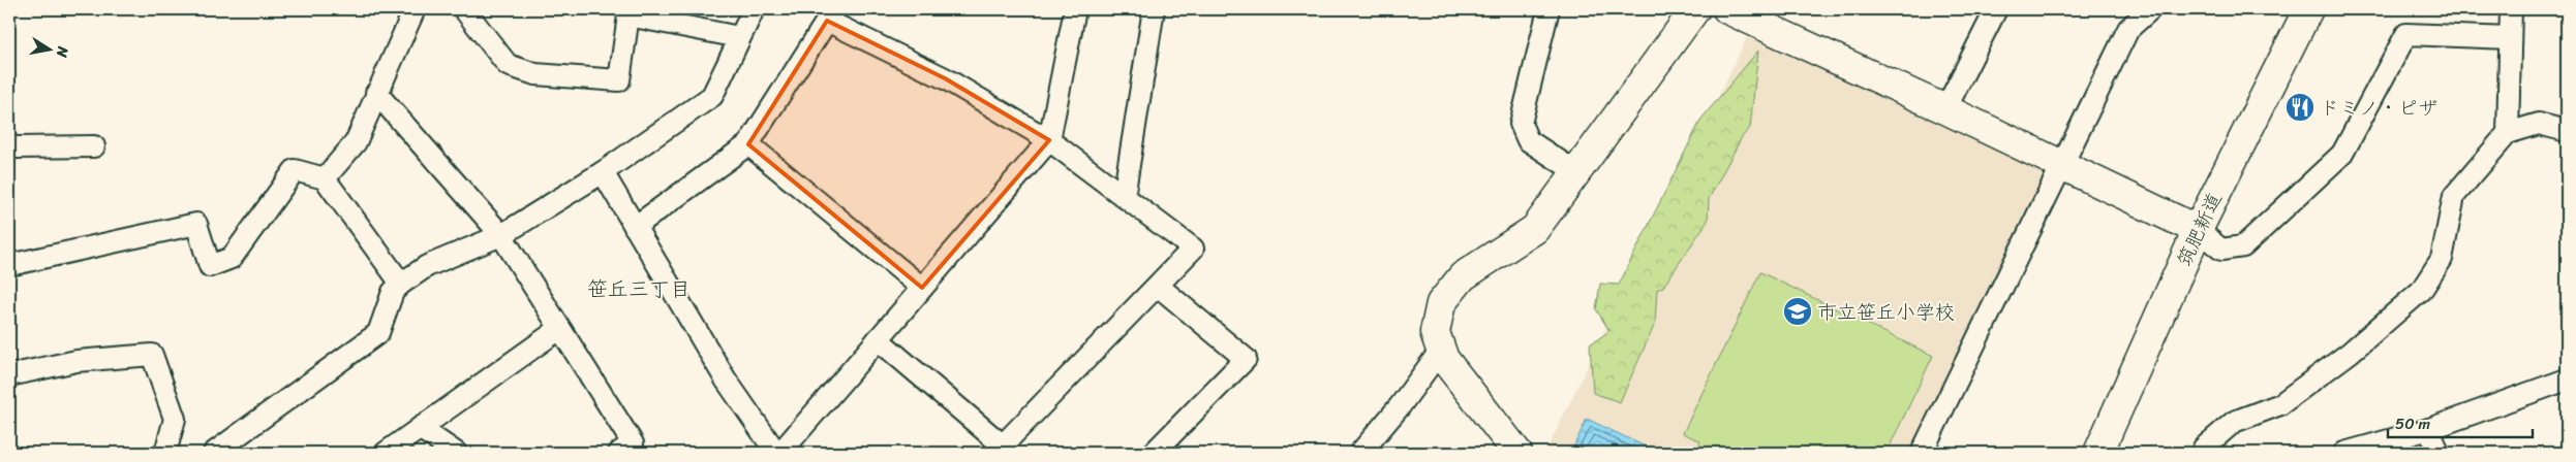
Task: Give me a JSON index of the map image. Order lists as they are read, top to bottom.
{
  "streets": {
    "street": ["筑肥新道"]
  },
  "districts": ["笹丘三丁目"],
  "places": {
    "restaurant": ["ドミノ・ピザ"],
    "school or university": ["市立笹丘小学校"]
  },
  "scale_bar": "50 m",
  "north": "right"
}
